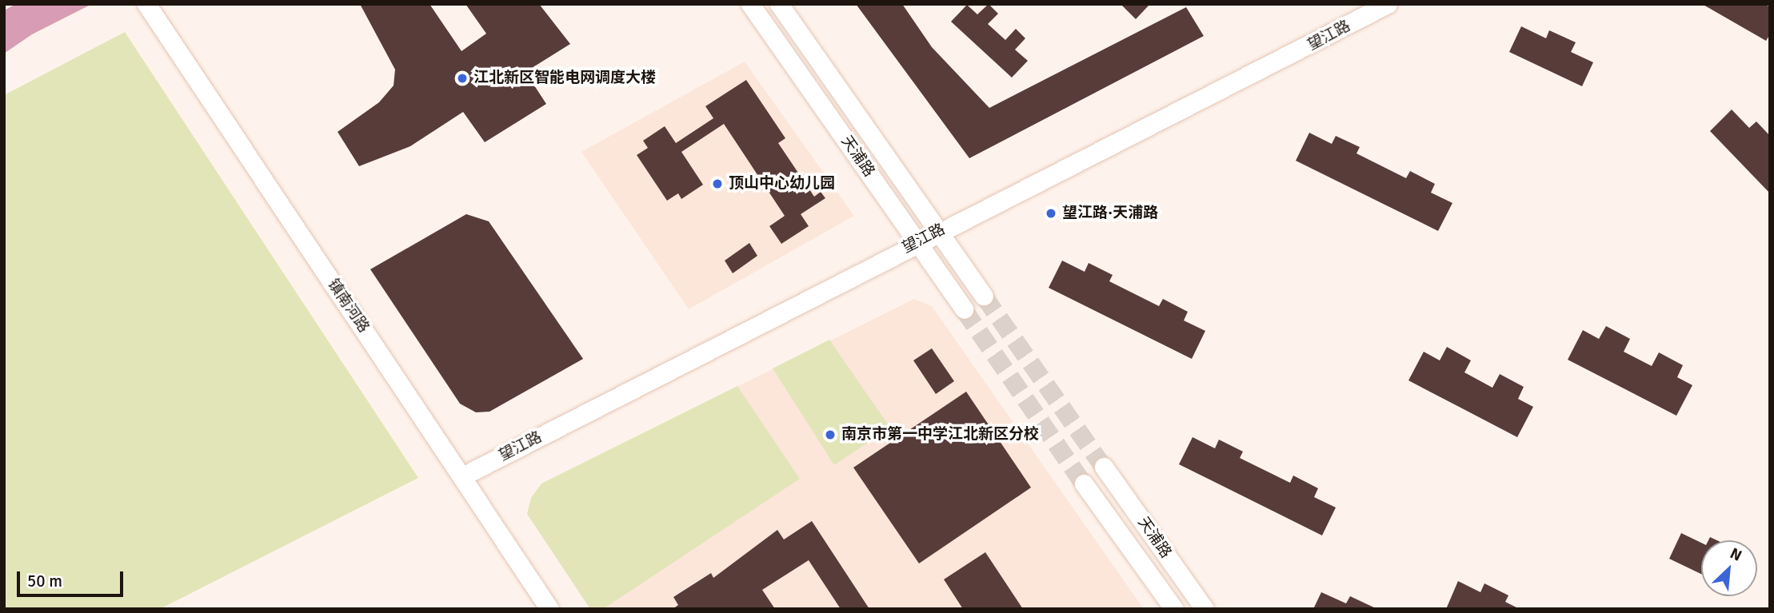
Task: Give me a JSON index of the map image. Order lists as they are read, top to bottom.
{
  "streets": {
    "street": ["望江路", "天浦路", "镇南河路"]
  },
  "crossings": [
    ["望江路", "天浦路"],
    ["望江路", "镇南河路"]
  ],
  "places": [
    "江北新区智能电网调度大楼",
    "顶山中心幼儿园",
    "望江路·天浦路",
    "南京市第一中学江北新区分校"
  ],
  "scale_bar": "50 m",
  "north": "top right"
}
